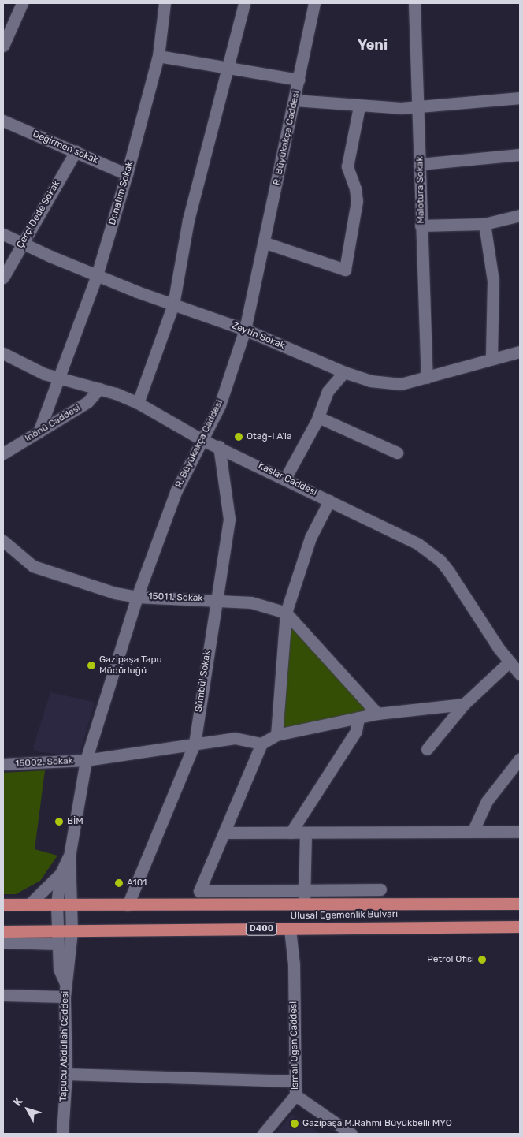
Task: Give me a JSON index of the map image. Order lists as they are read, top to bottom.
{
  "streets": {
    "highway": ["Ulusal Egemenlik Bulvarı", "D400"],
    "street": [
      "R. Büyükakça Caddesi",
      "Değirmen sokak",
      "Malotura Sokak",
      "Donatım Sokak",
      "Çerçi Dede Sokak",
      "Zeytin Sokak",
      "Inönü Caddesi",
      "Kaslar Caddesi",
      "15011. Sokak",
      "Sümbül Sokak",
      "15002. Sokak",
      "Ismail Ogan Caddesi",
      "Tapucu Abdullah Caddesi"
    ]
  },
  "crossings": [
    ["R. Büyükakça Caddesi", "Zeytin Sokak"],
    ["R. Büyükakça Caddesi", "Kaslar Caddesi"],
    ["R. Büyükakça Caddesi", "15011. Sokak"],
    ["R. Büyükakça Caddesi", "15002. Sokak"],
    ["R. Büyükakça Caddesi", "Ulusal Egemenlik Bulvarı"],
    ["R. Büyükakça Caddesi", "Tapucu Abdullah Caddesi"],
    ["Değirmen sokak", "Donatım Sokak"],
    ["Değirmen sokak", "Çerçi Dede Sokak"],
    ["Malotura Sokak", "Zeytin Sokak"],
    ["Donatım Sokak", "Zeytin Sokak"],
    ["Donatım Sokak", "Inönü Caddesi"],
    ["Donatım Sokak", "Kaslar Caddesi"],
    ["Çerçi Dede Sokak", "Zeytin Sokak"],
    ["Inönü Caddesi", "Kaslar Caddesi"],
    ["Kaslar Caddesi", "Sümbül Sokak"],
    ["15011. Sokak", "Sümbül Sokak"],
    ["Sümbül Sokak", "15002. Sokak"],
    ["Sümbül Sokak", "Ulusal Egemenlik Bulvarı"],
    ["Ulusal Egemenlik Bulvarı", "Ismail Ogan Caddesi"],
    ["Ulusal Egemenlik Bulvarı", "Tapucu Abdullah Caddesi"]
  ],
  "districts": ["Yeni"],
  "places": [
    "Otağ-I A'la",
    "Gazipaşa Tapu Müdürluğü",
    "BİM",
    "A101",
    "Petrol Ofisi",
    "Gazipaşa M.Rahmi Büyükbellı MYO"
  ],
  "north": "top left"
}
